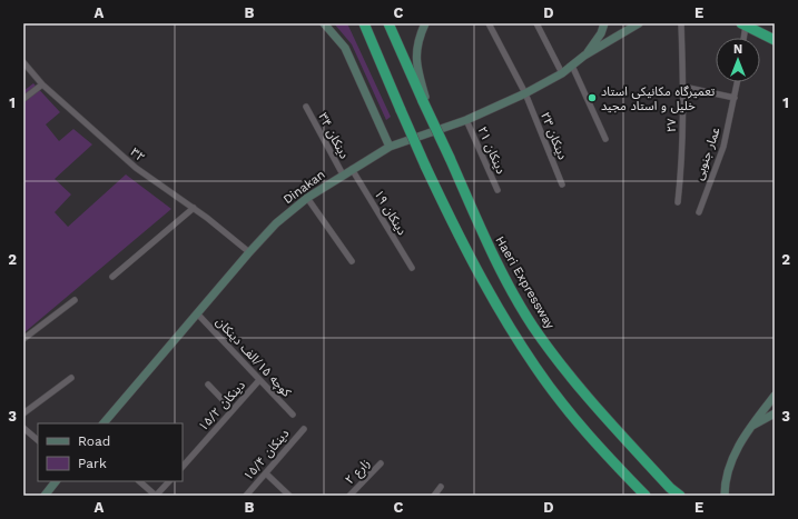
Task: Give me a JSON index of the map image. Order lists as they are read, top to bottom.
{
  "streets": {
    "highway": ["Haeri Expressway"],
    "main road": ["Dinakan"],
    "street": [
      "۲۷",
      "۳۴ دینکان",
      "۲۳ دینکان",
      "۲۱ دینکان",
      "عمار جنوبی",
      "۳۲",
      "۱۹ دینکان",
      "کوچه ۱۵/الف دینکان",
      "۱۵/۲ دینکان",
      "۱۵/۴ دینکان",
      "۲ زارع"
    ]
  },
  "crossings": [
    ["۳۴ دینکان", "Dinakan"],
    ["۲۳ دینکان", "Dinakan"],
    ["۲۱ دینکان", "Dinakan"],
    ["۳۲", "Dinakan"],
    ["Dinakan", "۱۹ دینکان"],
    ["Dinakan", "کوچه ۱۵/الف دینکان"],
    ["کوچه ۱۵/الف دینکان", "۱۵/۲ دینکان"]
  ],
  "places": ["تعمیرگاه مکانیکی استاد خلیل و استاد مجید"],
  "legend": ["Road", "Park"],
  "north": "top",
  "grid": {
    "columns": [
      "A",
      "B",
      "C",
      "D",
      "E"
    ],
    "rows": ["1", "2", "3"]
  }
}
